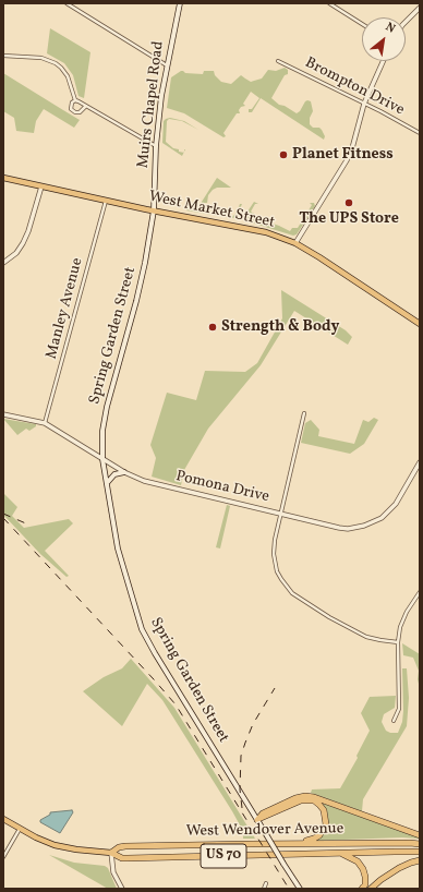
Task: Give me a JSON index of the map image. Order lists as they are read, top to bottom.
{
  "streets": {
    "highway": ["West Wendover Avenue", "US 70"],
    "main road": ["Muirs Chapel Road", "West Market Street", "Spring Garden Street"],
    "street": ["Brompton Drive", "Manley Avenue", "Pomona Drive"]
  },
  "crossings": [
    ["Muirs Chapel Road", "West Market Street"],
    ["Muirs Chapel Road", "Spring Garden Street"],
    ["West Market Street", "Manley Avenue"],
    ["West Market Street", "Spring Garden Street"],
    ["Manley Avenue", "Pomona Drive"],
    ["Spring Garden Street", "Pomona Drive"]
  ],
  "places": ["Planet Fitness", "The UPS Store", "Strength & Body"],
  "north": "top right"
}
